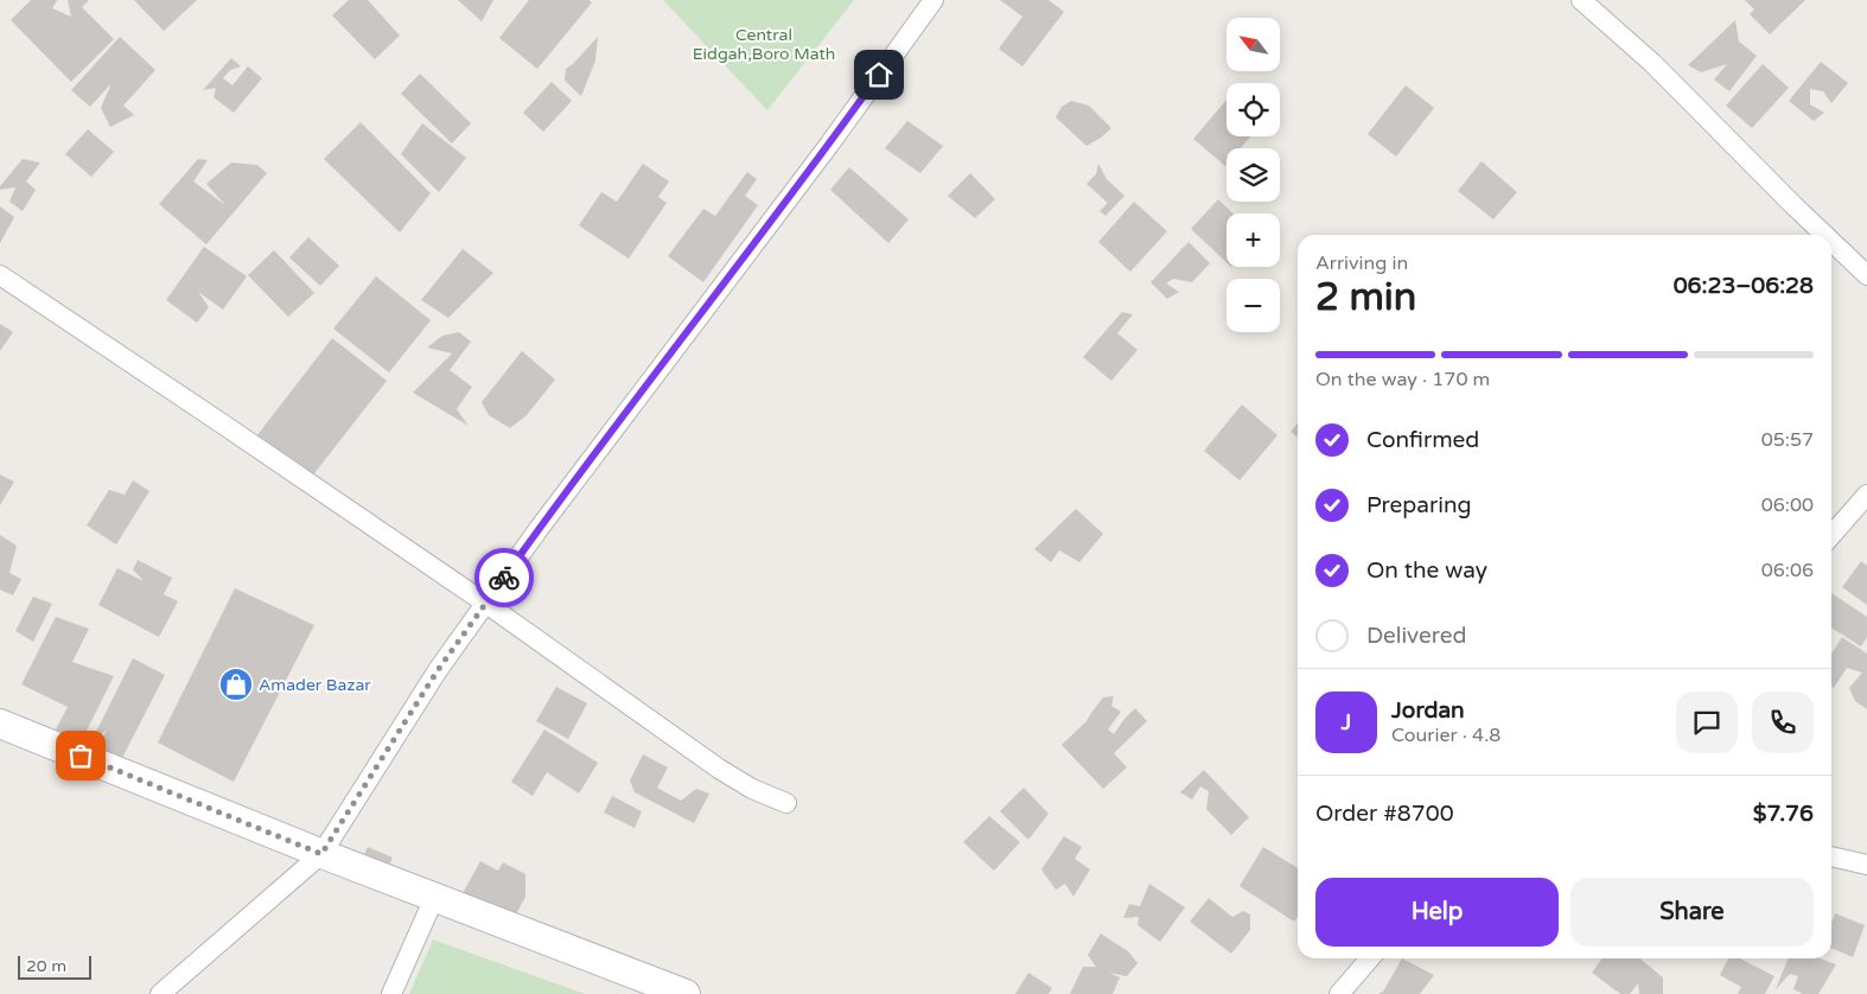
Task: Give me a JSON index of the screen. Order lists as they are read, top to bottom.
{
  "parks": ["Central Eidgah,Boro Math"],
  "places": {
    "shop": ["Amader Bazar"]
  },
  "scale_bar": "20 m",
  "north": "top left",
  "page": {
    "map_buttons": ["+", "−"],
    "heading": ["2 min", "Arriving in", "06:23–06:28"],
    "panel": [
      "Jordan",
      "Courier · 4.8",
      "Order #8700",
      "$7.76"
    ],
    "bar": "On the way · 170 m",
    "list": [
      ["Confirmed", "05:57"],
      ["Preparing", "06:00"],
      ["On the way", "06:06"],
      "Delivered"
    ],
    "round": "J",
    "buttons": ["Help", "Share"],
    "scale": "20 m"
  }
}
